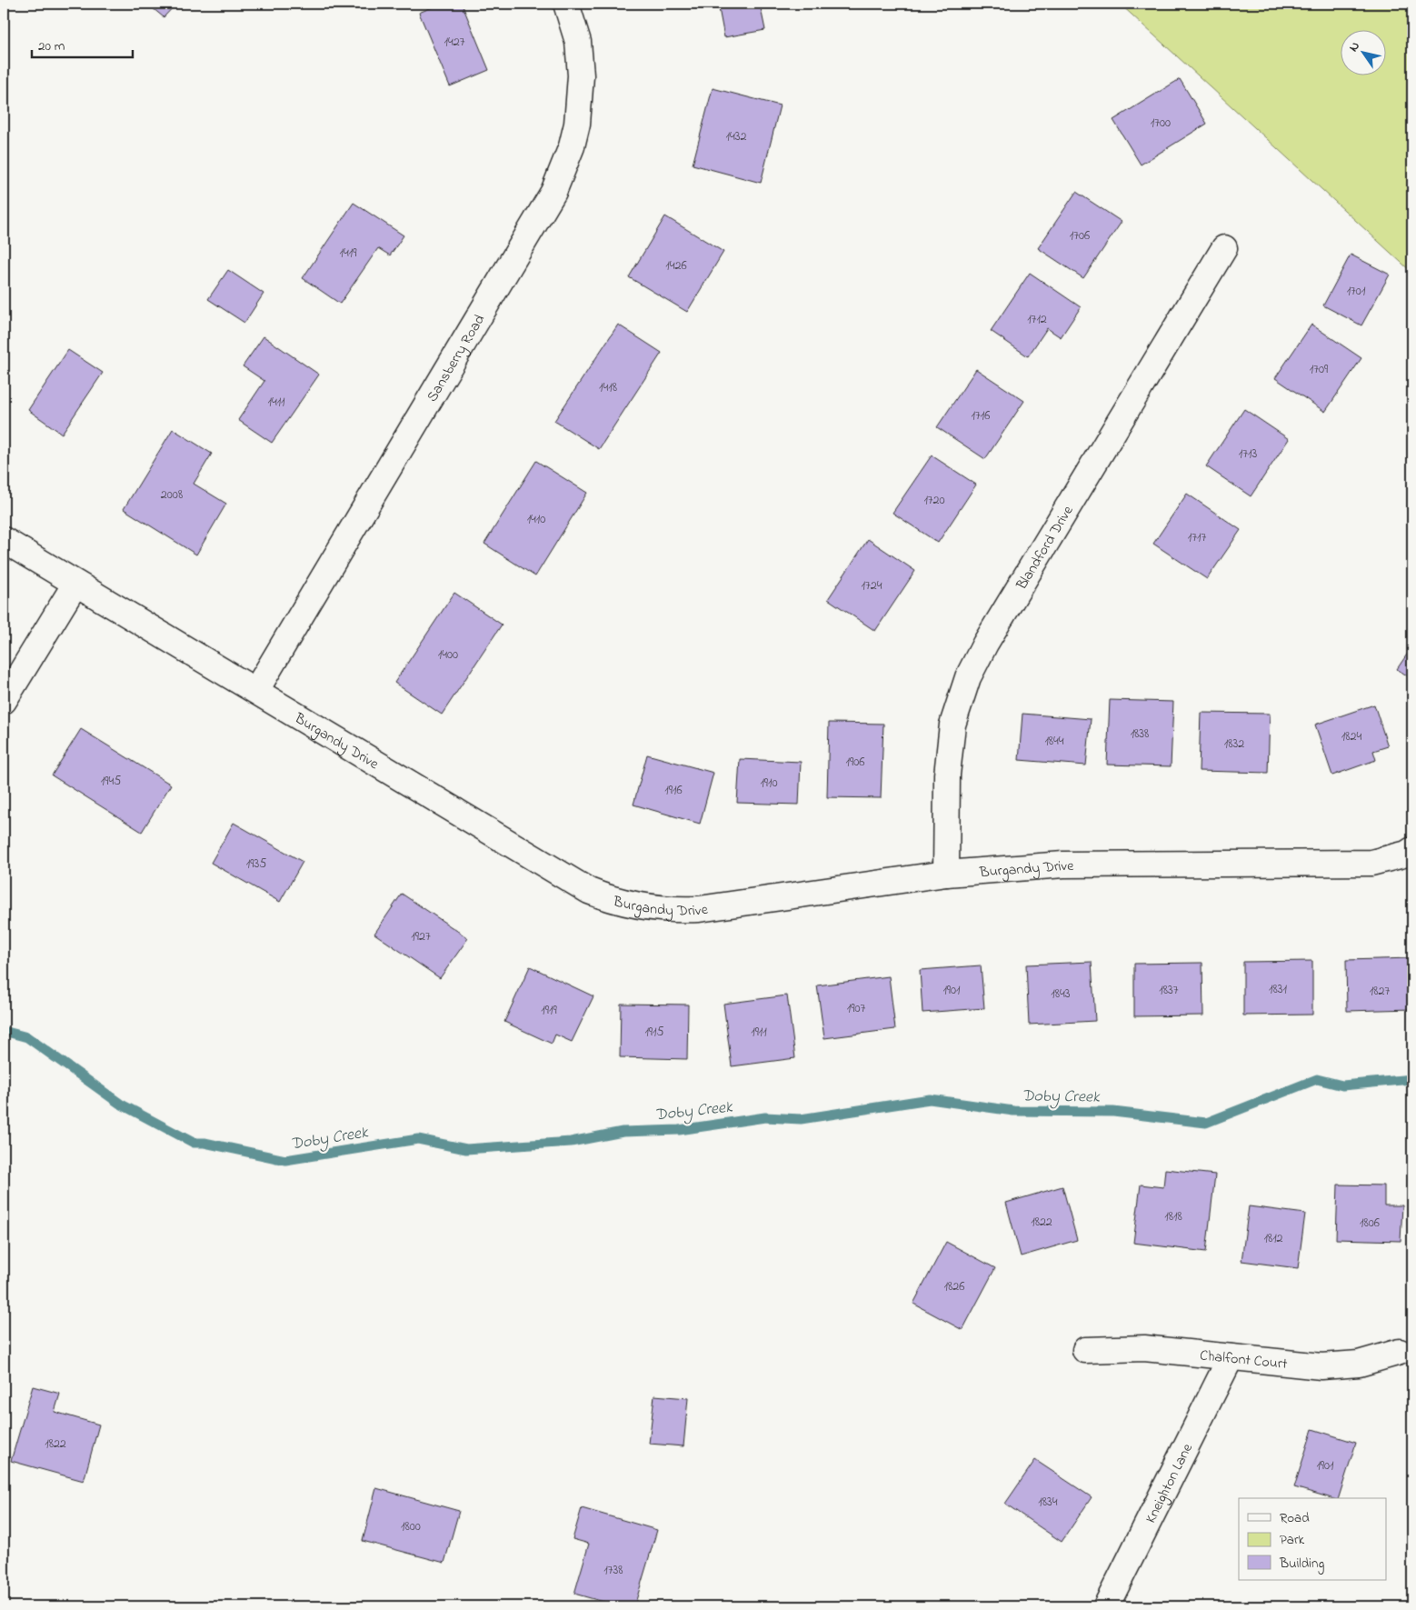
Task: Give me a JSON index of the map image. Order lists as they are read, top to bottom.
{
  "streets": {
    "street": [
      "Sansberry Road",
      "Blandford Drive",
      "Burgandy Drive",
      "Chalfont Court",
      "Kneighton Lane"
    ]
  },
  "crossings": [
    ["Sansberry Road", "Burgandy Drive"],
    ["Blandford Drive", "Burgandy Drive"],
    ["Chalfont Court", "Kneighton Lane"]
  ],
  "water": ["Doby Creek"],
  "house_numbers": [
    "1427",
    "1700",
    "1432",
    "1706",
    "1419",
    "1426",
    "1701",
    "1712",
    "1709",
    "1418",
    "1411",
    "1716",
    "1713",
    "2008",
    "1720",
    "1410",
    "1717",
    "1724",
    "1400",
    "1838",
    "1824",
    "1844",
    "1832",
    "1906",
    "1945",
    "1910",
    "1916",
    "1935",
    "1927",
    "1831",
    "1901",
    "1837",
    "1827",
    "1843",
    "1907",
    "1919",
    "1915",
    "1911",
    "1818",
    "1822",
    "1806",
    "1812",
    "1826",
    "1822",
    "1901",
    "1834",
    "1800",
    "1738"
  ],
  "legend": ["Road", "Park", "Building"],
  "scale_bar": "20 m",
  "north": "top left"
}
